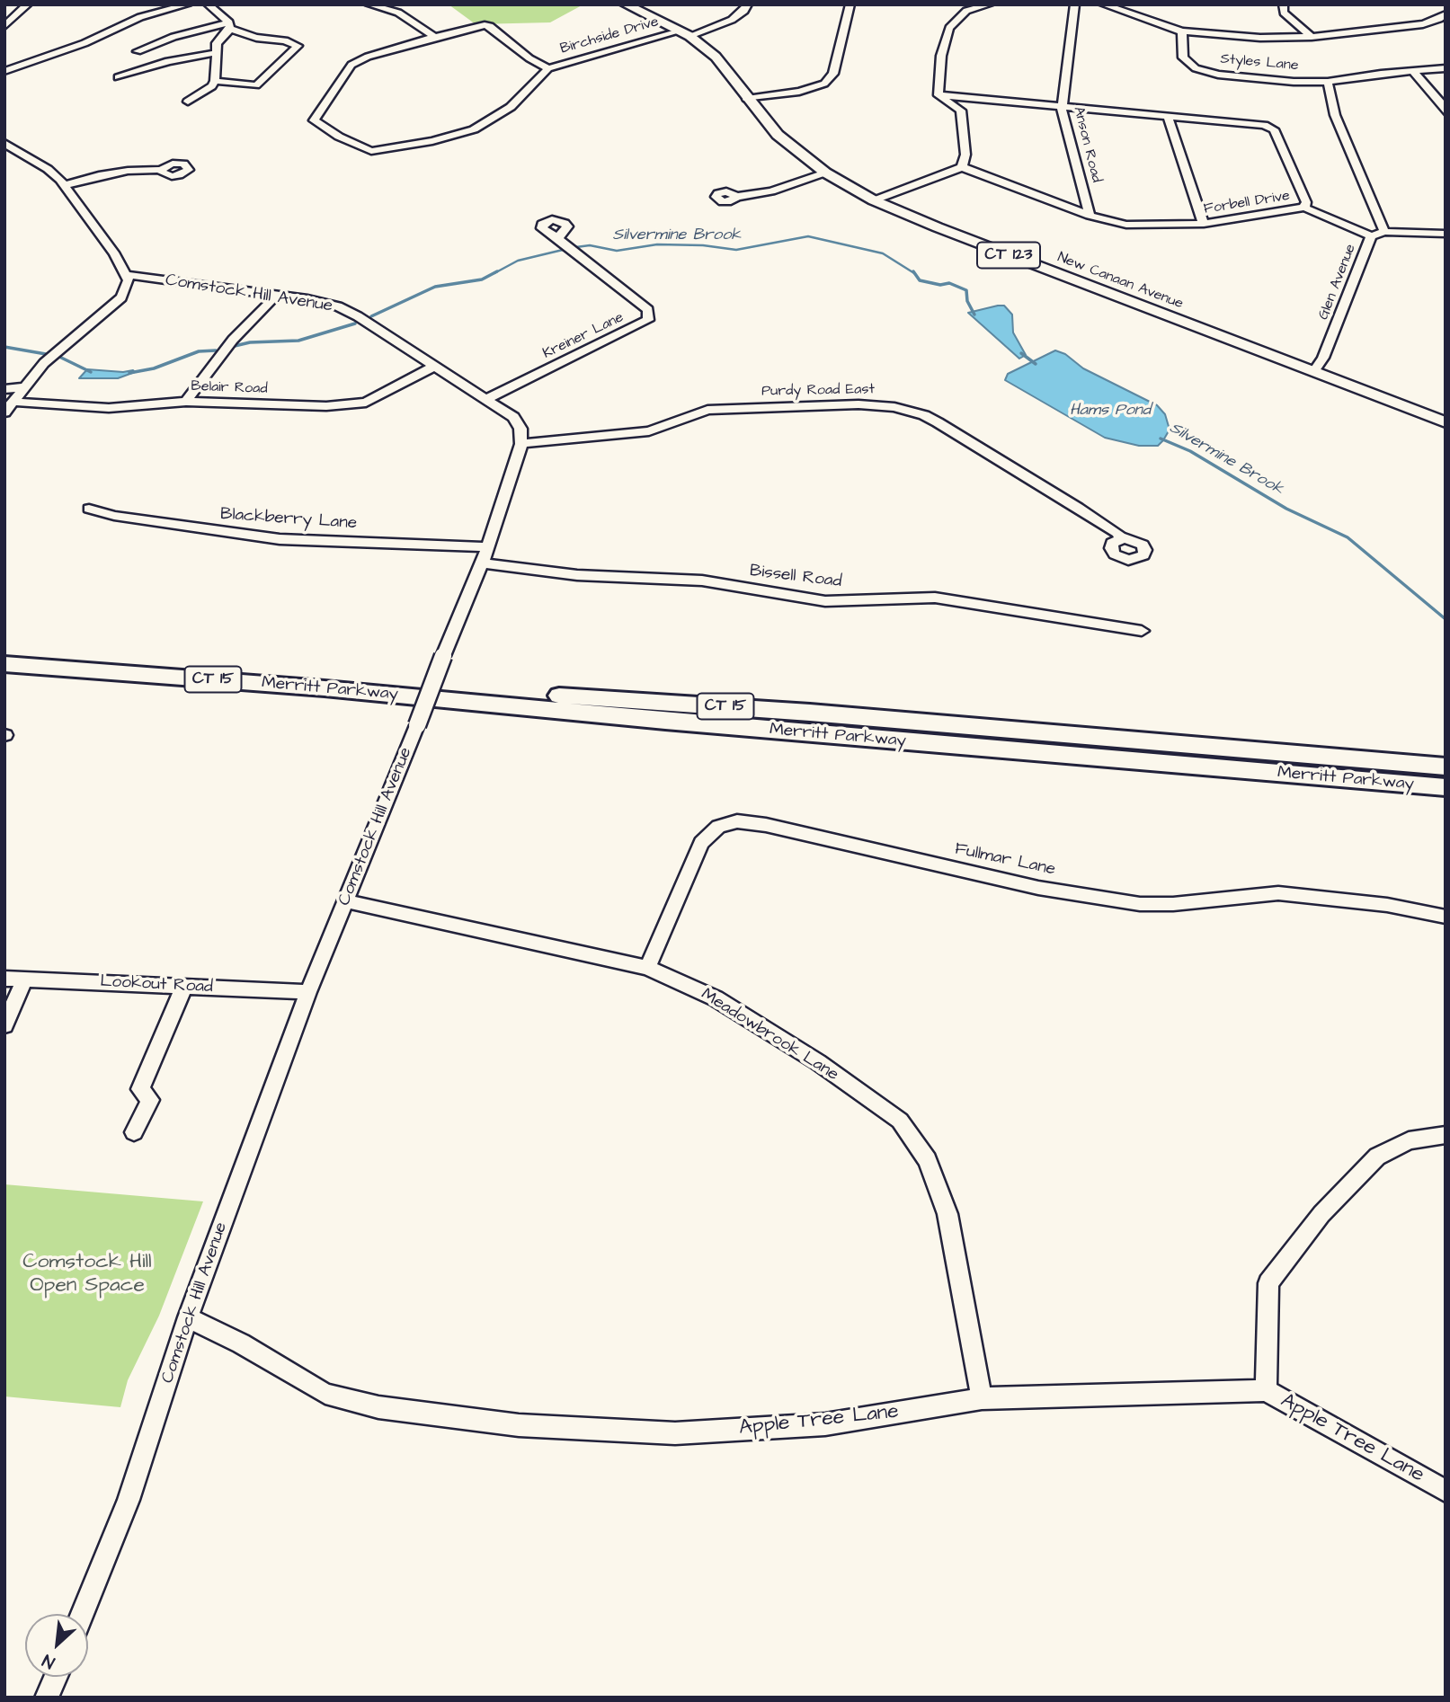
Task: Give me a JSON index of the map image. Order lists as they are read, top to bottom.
{
  "streets": {
    "highway": ["CT 15", "Merritt Parkway"],
    "main road": ["CT 123", "New Canaan Avenue"],
    "street": [
      "Birchside Drive",
      "Styles Lane",
      "Anson Road",
      "Forbell Drive",
      "Glen Avenue",
      "Comstock Hill Avenue",
      "Kreiner Lane",
      "Belair Road",
      "Purdy Road East",
      "Blackberry Lane",
      "Bissell Road",
      "Fullmar Lane",
      "Lookout Road",
      "Meadowbrook Lane",
      "Apple Tree Lane"
    ]
  },
  "crossings": [
    ["Birchside Drive", "New Canaan Avenue"],
    ["Anson Road", "Forbell Drive"],
    ["New Canaan Avenue", "Glen Avenue"],
    ["Comstock Hill Avenue", "Kreiner Lane"],
    ["Comstock Hill Avenue", "Belair Road"],
    ["Comstock Hill Avenue", "Purdy Road East"],
    ["Comstock Hill Avenue", "Blackberry Lane"],
    ["Comstock Hill Avenue", "Bissell Road"],
    ["Comstock Hill Avenue", "Lookout Road"],
    ["Comstock Hill Avenue", "Meadowbrook Lane"],
    ["Comstock Hill Avenue", "Apple Tree Lane"],
    ["Fullmar Lane", "Meadowbrook Lane"],
    ["Meadowbrook Lane", "Apple Tree Lane"]
  ],
  "water": ["Silvermine Brook", "Hams Pond"],
  "parks": ["Comstock Hill Open Space"],
  "north": "bottom left"
}
